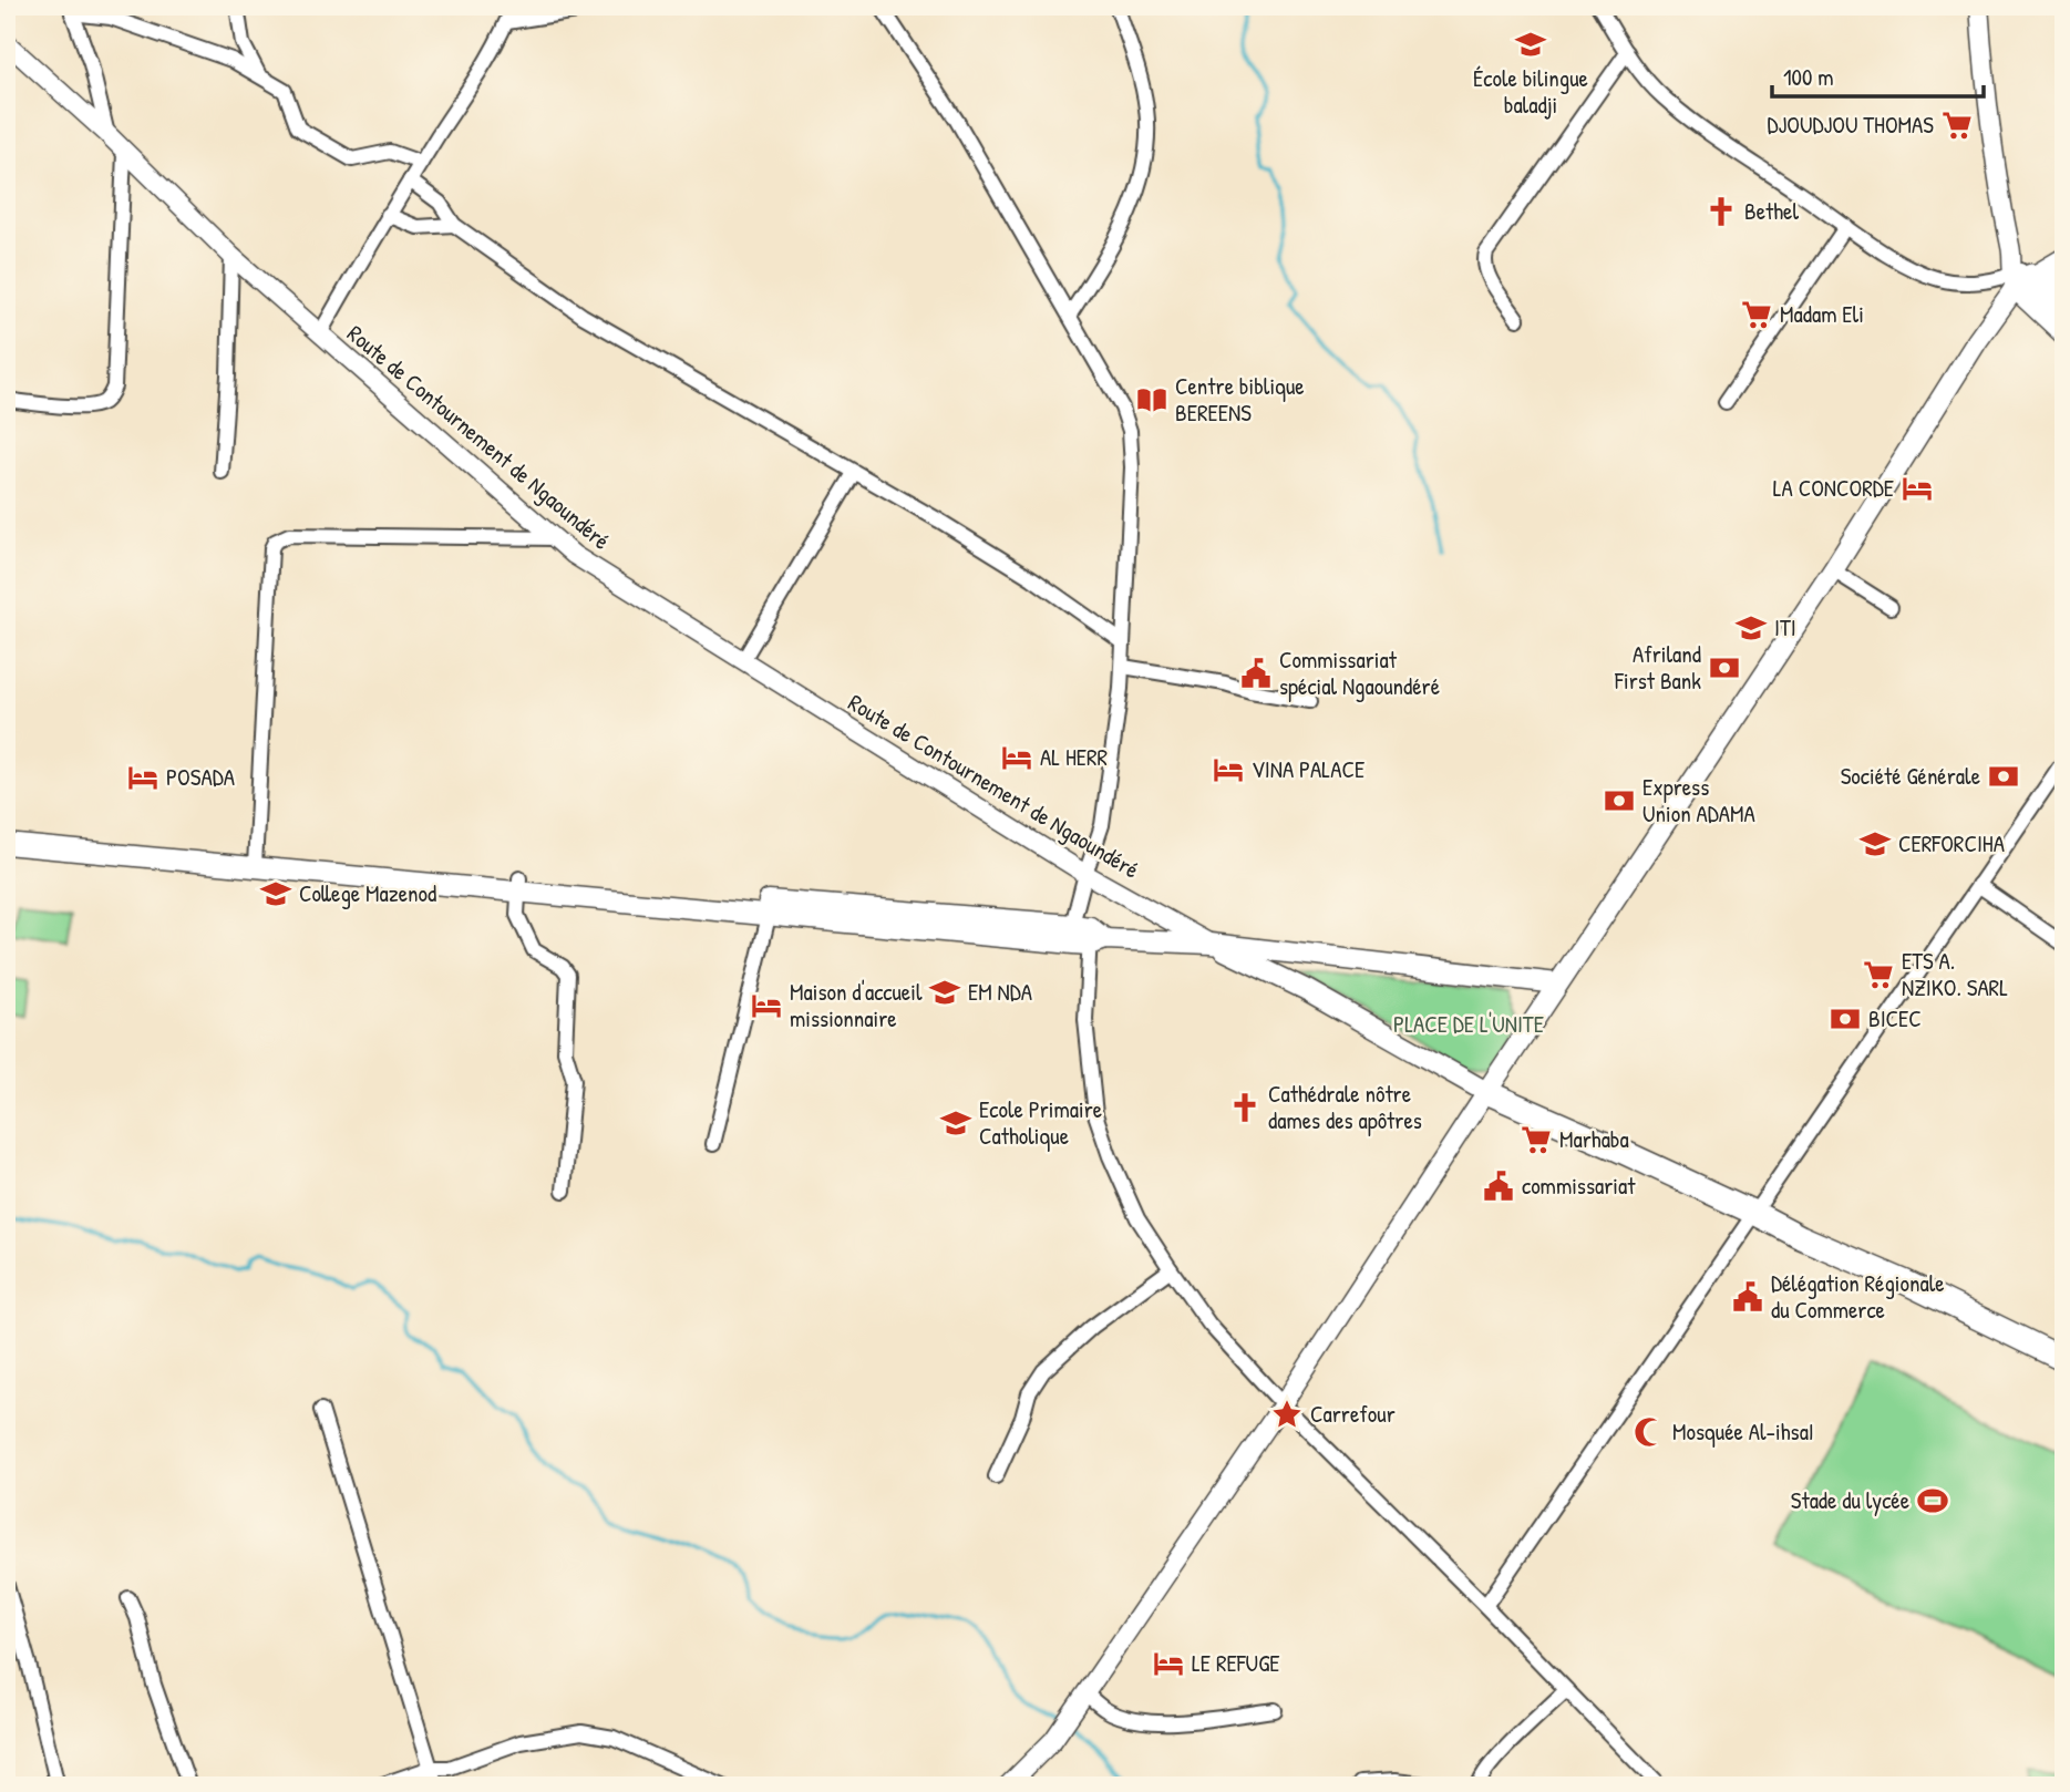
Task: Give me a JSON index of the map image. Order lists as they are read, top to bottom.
{
  "streets": {
    "street": ["Route de Contournement de Ngaoundéré"]
  },
  "parks": ["PLACE DE L'UNITE"],
  "places": {
    "school or university": [
      "École bilingue baladji",
      "ITI",
      "CERFORCIHA",
      "College Mazenod",
      "EM NDA",
      "Ecole Primaire Catholique"
    ],
    "supermarket": [
      "DJOUDJOU THOMAS",
      "Madam Eli",
      "ETS A. NZIKO. SARL",
      "Marhaba"
    ],
    "church": ["Bethel", "Cathédrale nôtre dames des apôtres"],
    "library": ["Centre biblique BEREENS"],
    "hotel": [
      "LA CONCORDE",
      "AL HERR",
      "VINA PALACE",
      "POSADA",
      "Maison d'accueil missionnaire",
      "LE REFUGE"
    ],
    "bank": [
      "Afriland First Bank",
      "Société Générale",
      "Express Union ADAMA",
      "BICEC"
    ],
    "public building": ["Commissariat spécial Ngaoundéré", "commissariat", "Délégation Régionale du Commerce"],
    "place": ["Carrefour"],
    "mosque": ["Mosquée Al-ihsaI"],
    "sports": ["Stade du lycée"]
  },
  "scale_bar": "100 m"
}
